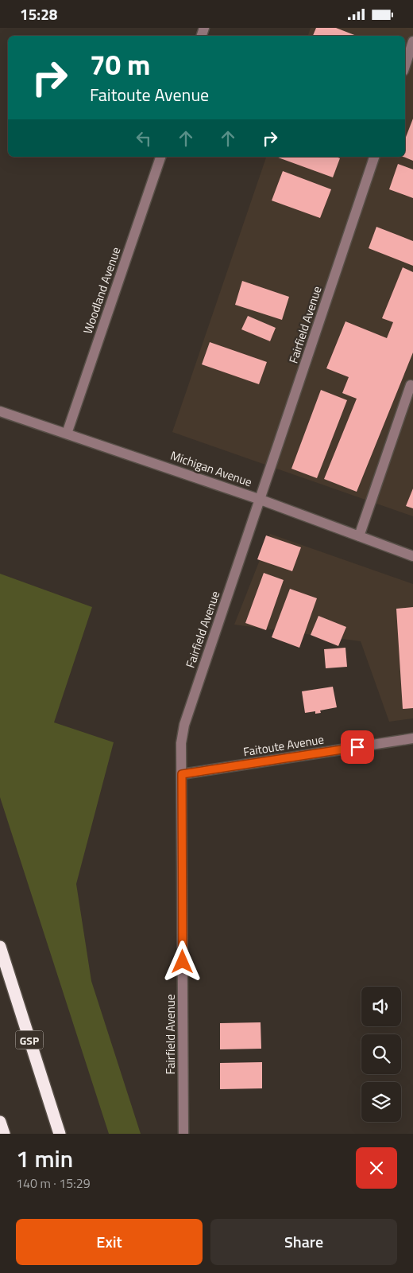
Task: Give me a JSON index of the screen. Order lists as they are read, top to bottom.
{
  "streets": {
    "highway": ["GSP"],
    "street": [
      "Woodland Avenue",
      "Fairfield Avenue",
      "Michigan Avenue",
      "Faitoute Avenue"
    ]
  },
  "crossings": [
    ["Woodland Avenue", "Michigan Avenue"],
    ["Fairfield Avenue", "Michigan Avenue"],
    ["Fairfield Avenue", "Faitoute Avenue"]
  ],
  "page": {
    "status": "15:28",
    "turn": ["70 m", "Faitoute Avenue"],
    "heading": ["1 min", "140 m · 15:29"],
    "buttons": ["Exit", "Share"]
  }
}
